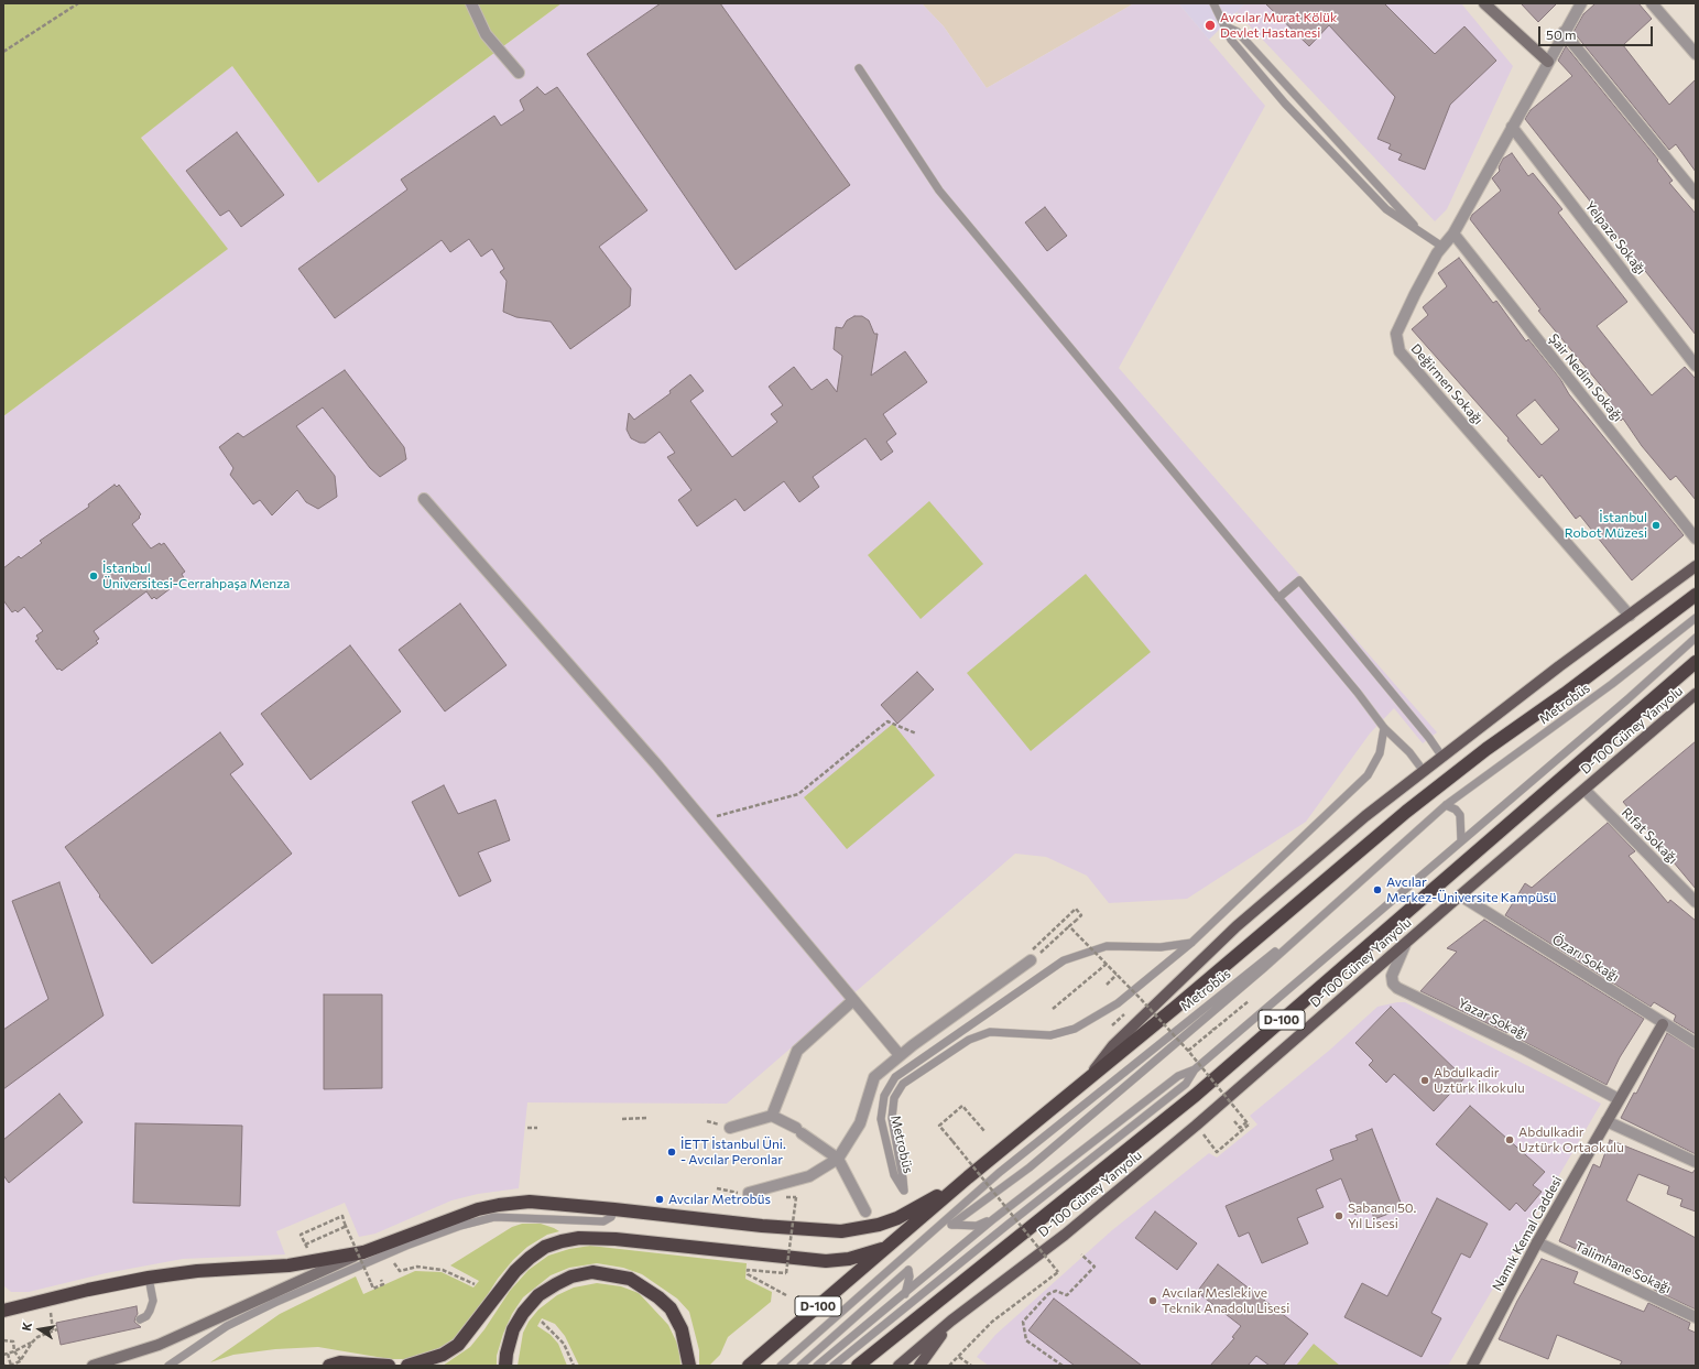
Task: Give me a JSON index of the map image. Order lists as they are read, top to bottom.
{
  "streets": {
    "highway": ["D-100"],
    "main road": ["D-100 Güney Yanyolu"],
    "street": [
      "Yelpaze Sokağı",
      "Şair Nedim Sokağı",
      "Değirmen Sokağı",
      "Rıfat Sokağı",
      "Özarı Sokağı",
      "Yazar Sokağı",
      "Namık Kemal Caddesi",
      "Talimhane Sokağı"
    ],
    "lane": ["Metrobüs"]
  },
  "crossings": [
    ["Yelpaze Sokağı", "Değirmen Sokağı"],
    ["Şair Nedim Sokağı", "Değirmen Sokağı"],
    ["D-100 Güney Yanyolu", "Rıfat Sokağı"],
    ["D-100 Güney Yanyolu", "Özarı Sokağı"],
    ["D-100 Güney Yanyolu", "Yazar Sokağı"],
    ["Özarı Sokağı", "Namık Kemal Caddesi"],
    ["Yazar Sokağı", "Namık Kemal Caddesi"],
    ["Namık Kemal Caddesi", "Talimhane Sokağı"]
  ],
  "places": [
    "Avcılar Murat Kölük Devlet Hastanesi",
    "İstanbul Robot Müzesi",
    "İstanbul Üniversitesi-Cerrahpaşa Menza",
    "Avcılar Merkez-Üniversite Kampüsü",
    "Abdulkadir Uztürk İlkokulu",
    "Abdulkadir Uztürk Ortaokulu",
    "İETT İstanbul Üni. - Avcılar Peronlar",
    "Avcılar Metrobüs",
    "Sabancı 50. Yıl Lisesi",
    "Avcılar Mesleki ve Teknik Anadolu Lisesi"
  ],
  "scale_bar": "50 m",
  "north": "left"
}
